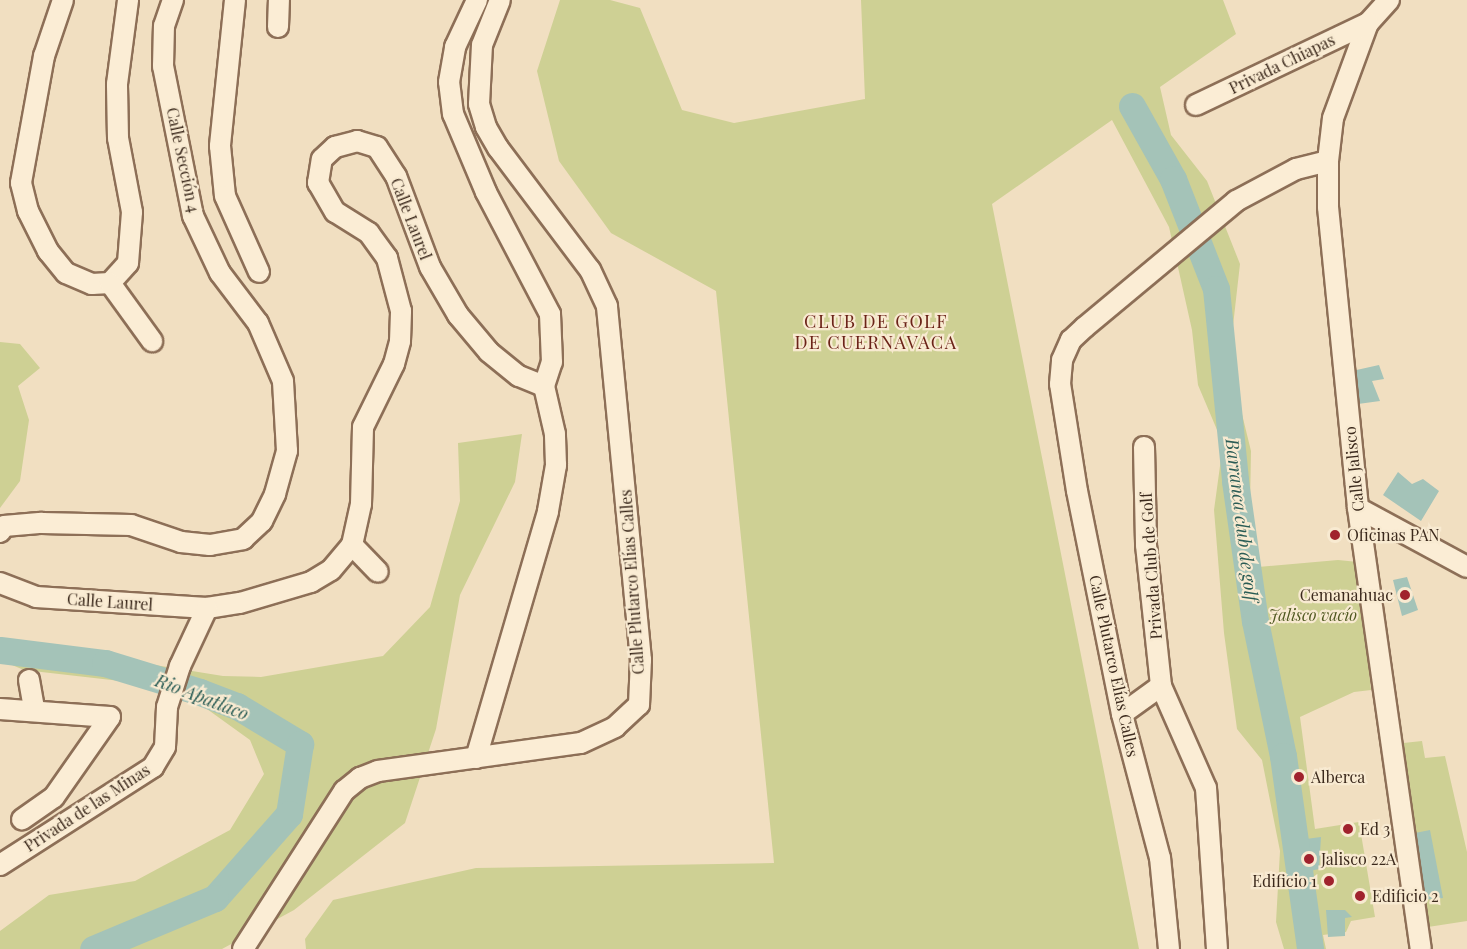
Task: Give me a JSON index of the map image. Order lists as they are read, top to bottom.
{
  "streets": {
    "street": [
      "Privada Chiapas",
      "Calle Sección 4",
      "Calle Laurel",
      "Calle Jalisco",
      "Privada Club de Golf",
      "Calle Plutarco Elías Calles",
      "Privada de las Minas"
    ]
  },
  "crossings": [
    ["Privada Chiapas", "Calle Jalisco"],
    ["Calle Laurel", "Privada de las Minas"],
    ["Calle Jalisco", "Calle Plutarco Elías Calles"]
  ],
  "districts": ["CLUB DE GOLF DE CUERNAVACA"],
  "water": ["Barranca club de golf", "Rio Apatlaco"],
  "parks": ["Jalisco vacío"],
  "places": [
    "Oficinas PAN",
    "Cemanahuac",
    "Alberca",
    "Ed 3",
    "Jalisco 22A",
    "Edificio 1",
    "Edificio 2"
  ]
}
